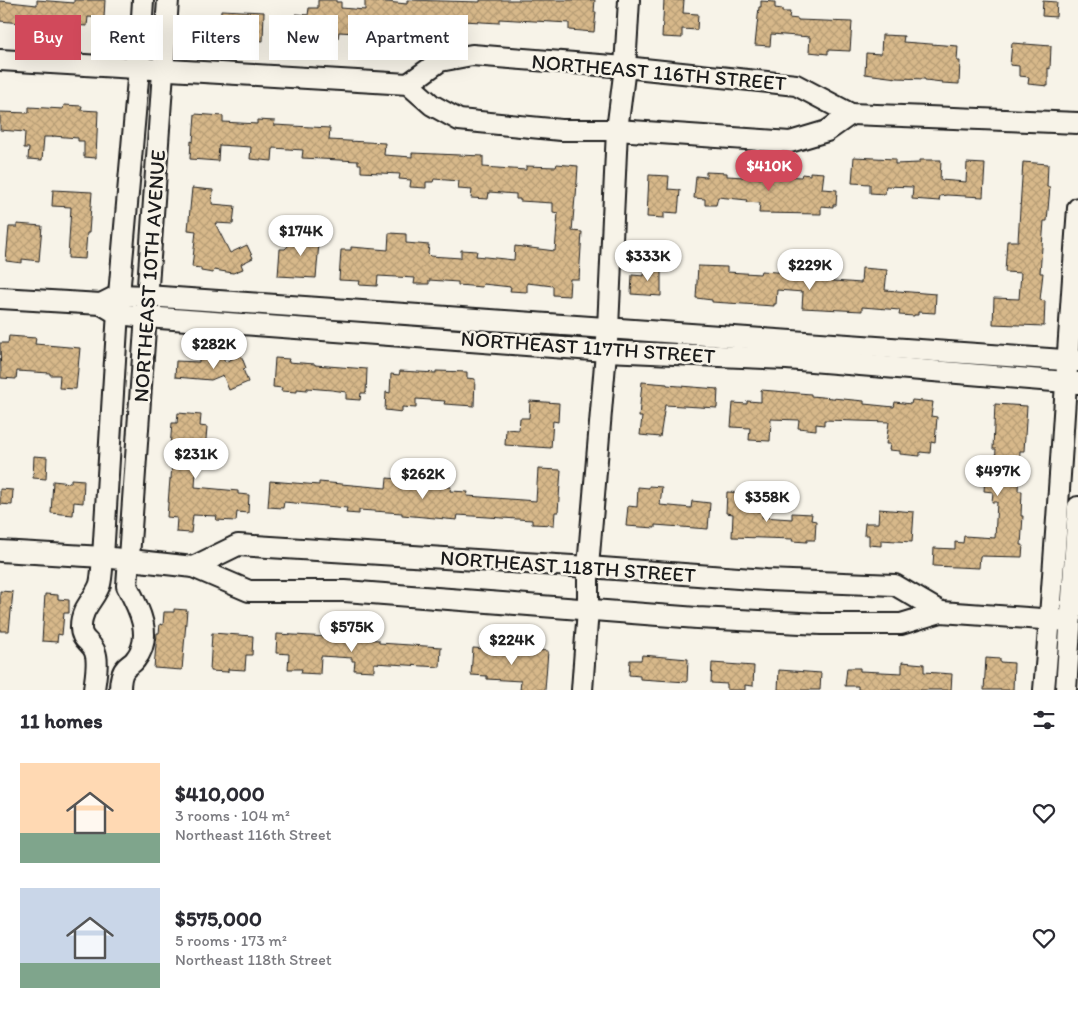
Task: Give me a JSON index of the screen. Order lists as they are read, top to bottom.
{
  "streets": {
    "street": [
      "NORTHEAST 116TH STREET",
      "NORTHEAST 10TH AVENUE",
      "NORTHEAST 117TH STREET",
      "NORTHEAST 118TH STREET"
    ]
  },
  "crossings": [
    ["NORTHEAST 10TH AVENUE", "NORTHEAST 117TH STREET"],
    ["NORTHEAST 10TH AVENUE", "NORTHEAST 118TH STREET"]
  ],
  "page": {
    "chip": [
      "Buy",
      "Rent",
      "Filters",
      "New",
      "Apartment"
    ],
    "price": [
      "$410K",
      "$174K",
      "$333K",
      "$229K",
      "$282K",
      "$231K",
      "$497K",
      "$262K",
      "$358K",
      "$575K",
      "$224K"
    ],
    "heading": "11 homes",
    "list": [
      {
        "name": "$410,000",
        "note": "3 rooms · 104 m² · Northeast 116th Street"
      },
      {
        "name": "$575,000",
        "note": "5 rooms · 173 m² · Northeast 118th Street"
      }
    ]
  }
}
